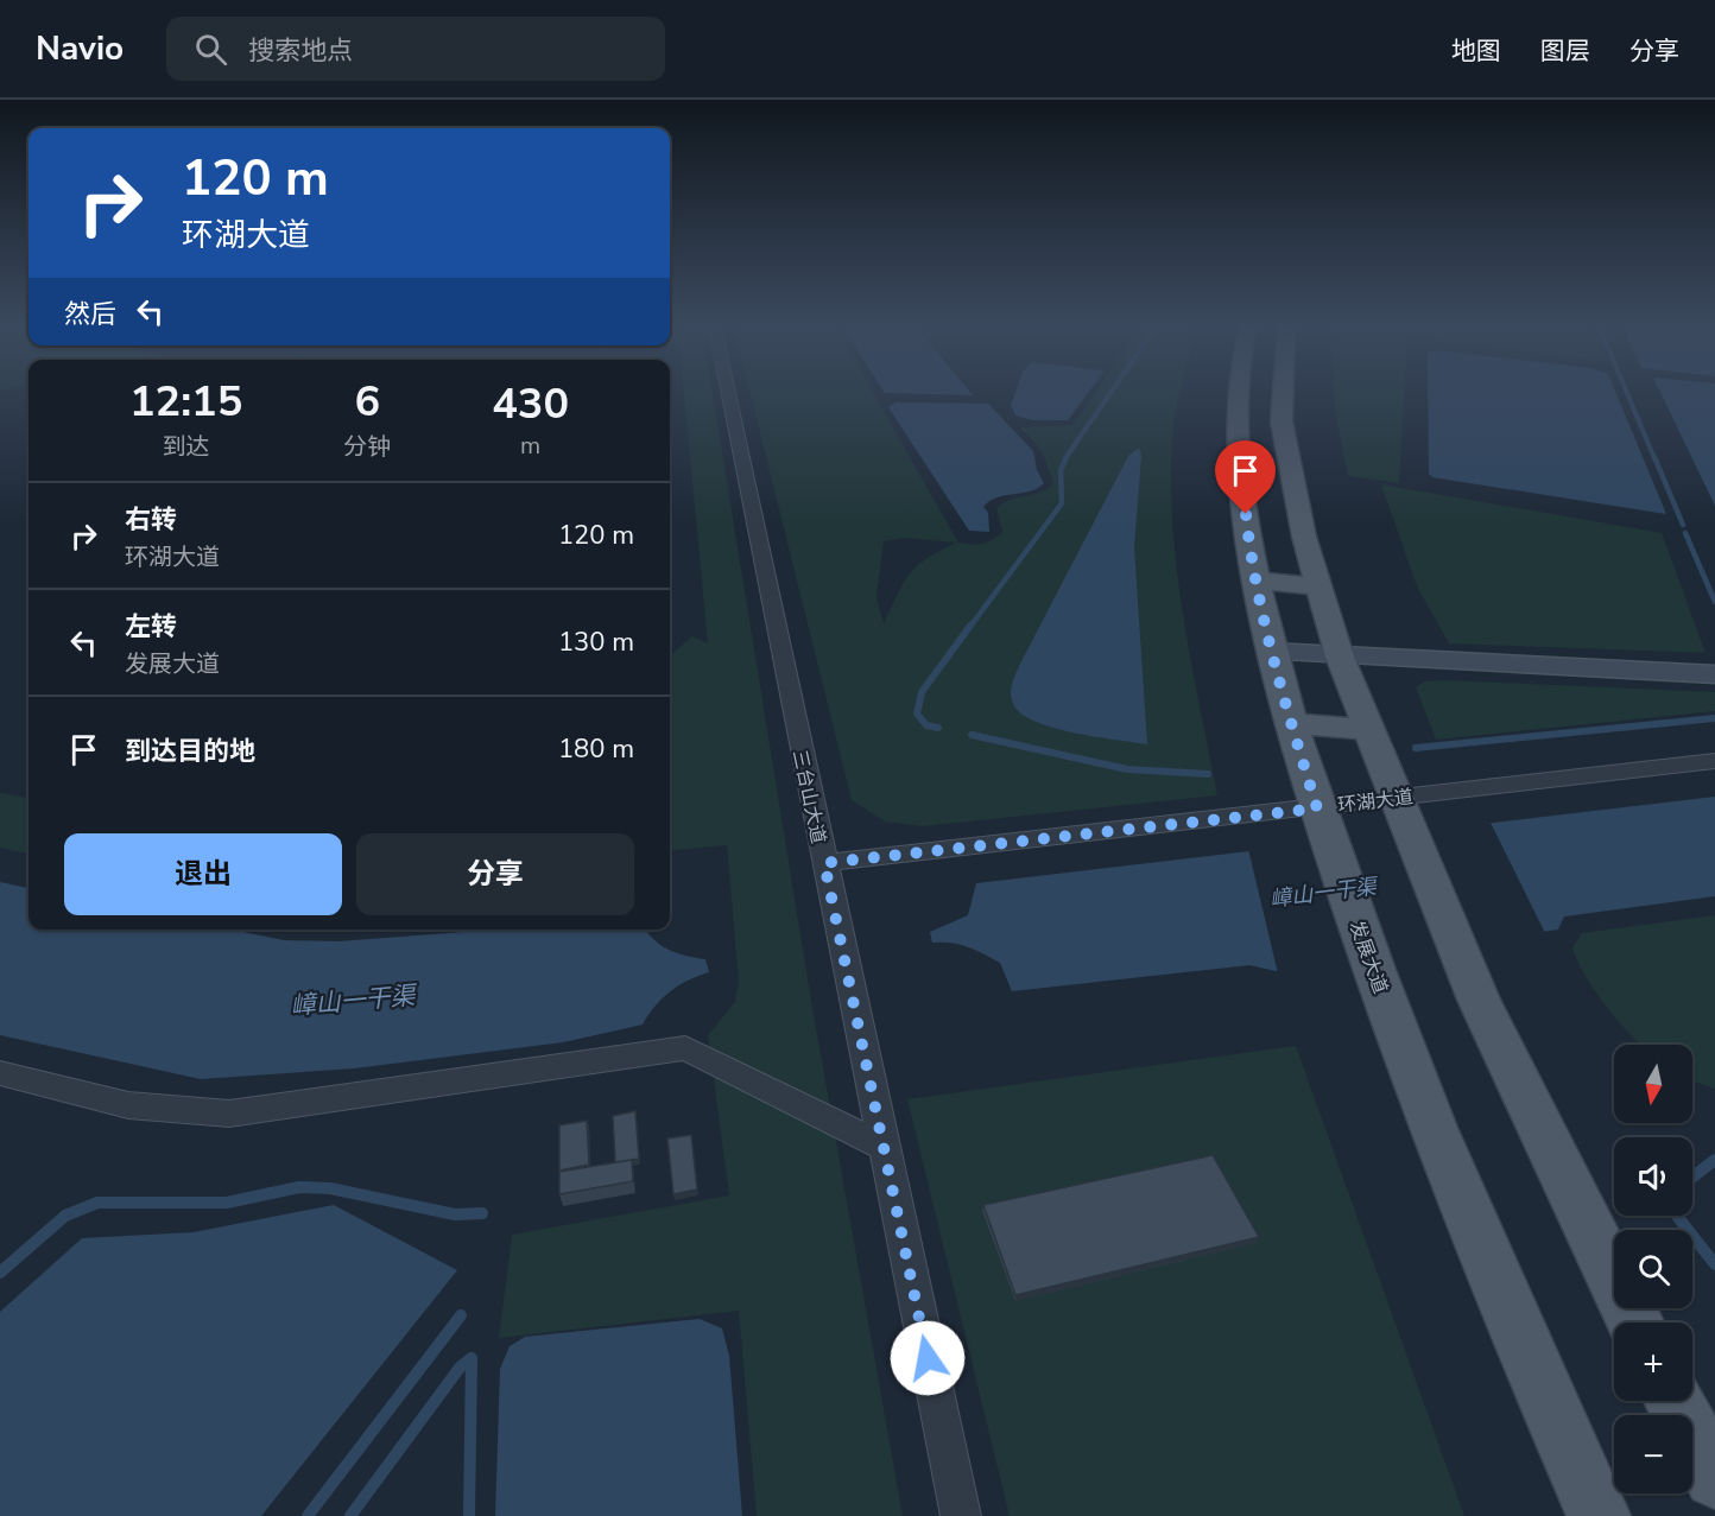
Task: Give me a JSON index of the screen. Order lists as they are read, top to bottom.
{
  "streets": {
    "main road": ["发展大道"],
    "street": ["三台山大道", "环湖大道"]
  },
  "crossings": [
    ["三台山大道", "环湖大道"],
    ["环湖大道", "发展大道"]
  ],
  "water": ["嶂山一干渠"],
  "north": "bottom",
  "page": {
    "header": "Navio",
    "search": "搜索地点",
    "nav": ["地图", "图层", "分享"],
    "turn": ["120 m", "环湖大道"],
    "then": "然后",
    "eta": [
      "12:15",
      "到达",
      "6",
      "分钟",
      "430",
      "m"
    ],
    "list": [
      {
        "name": "右转",
        "note": "环湖大道",
        "value": "120 m"
      },
      {
        "name": "左转",
        "note": "发展大道",
        "value": "130 m"
      },
      {
        "name": "到达目的地",
        "value": "180 m"
      }
    ],
    "buttons": ["退出", "分享"],
    "map_buttons": ["+", "−"]
  }
}
